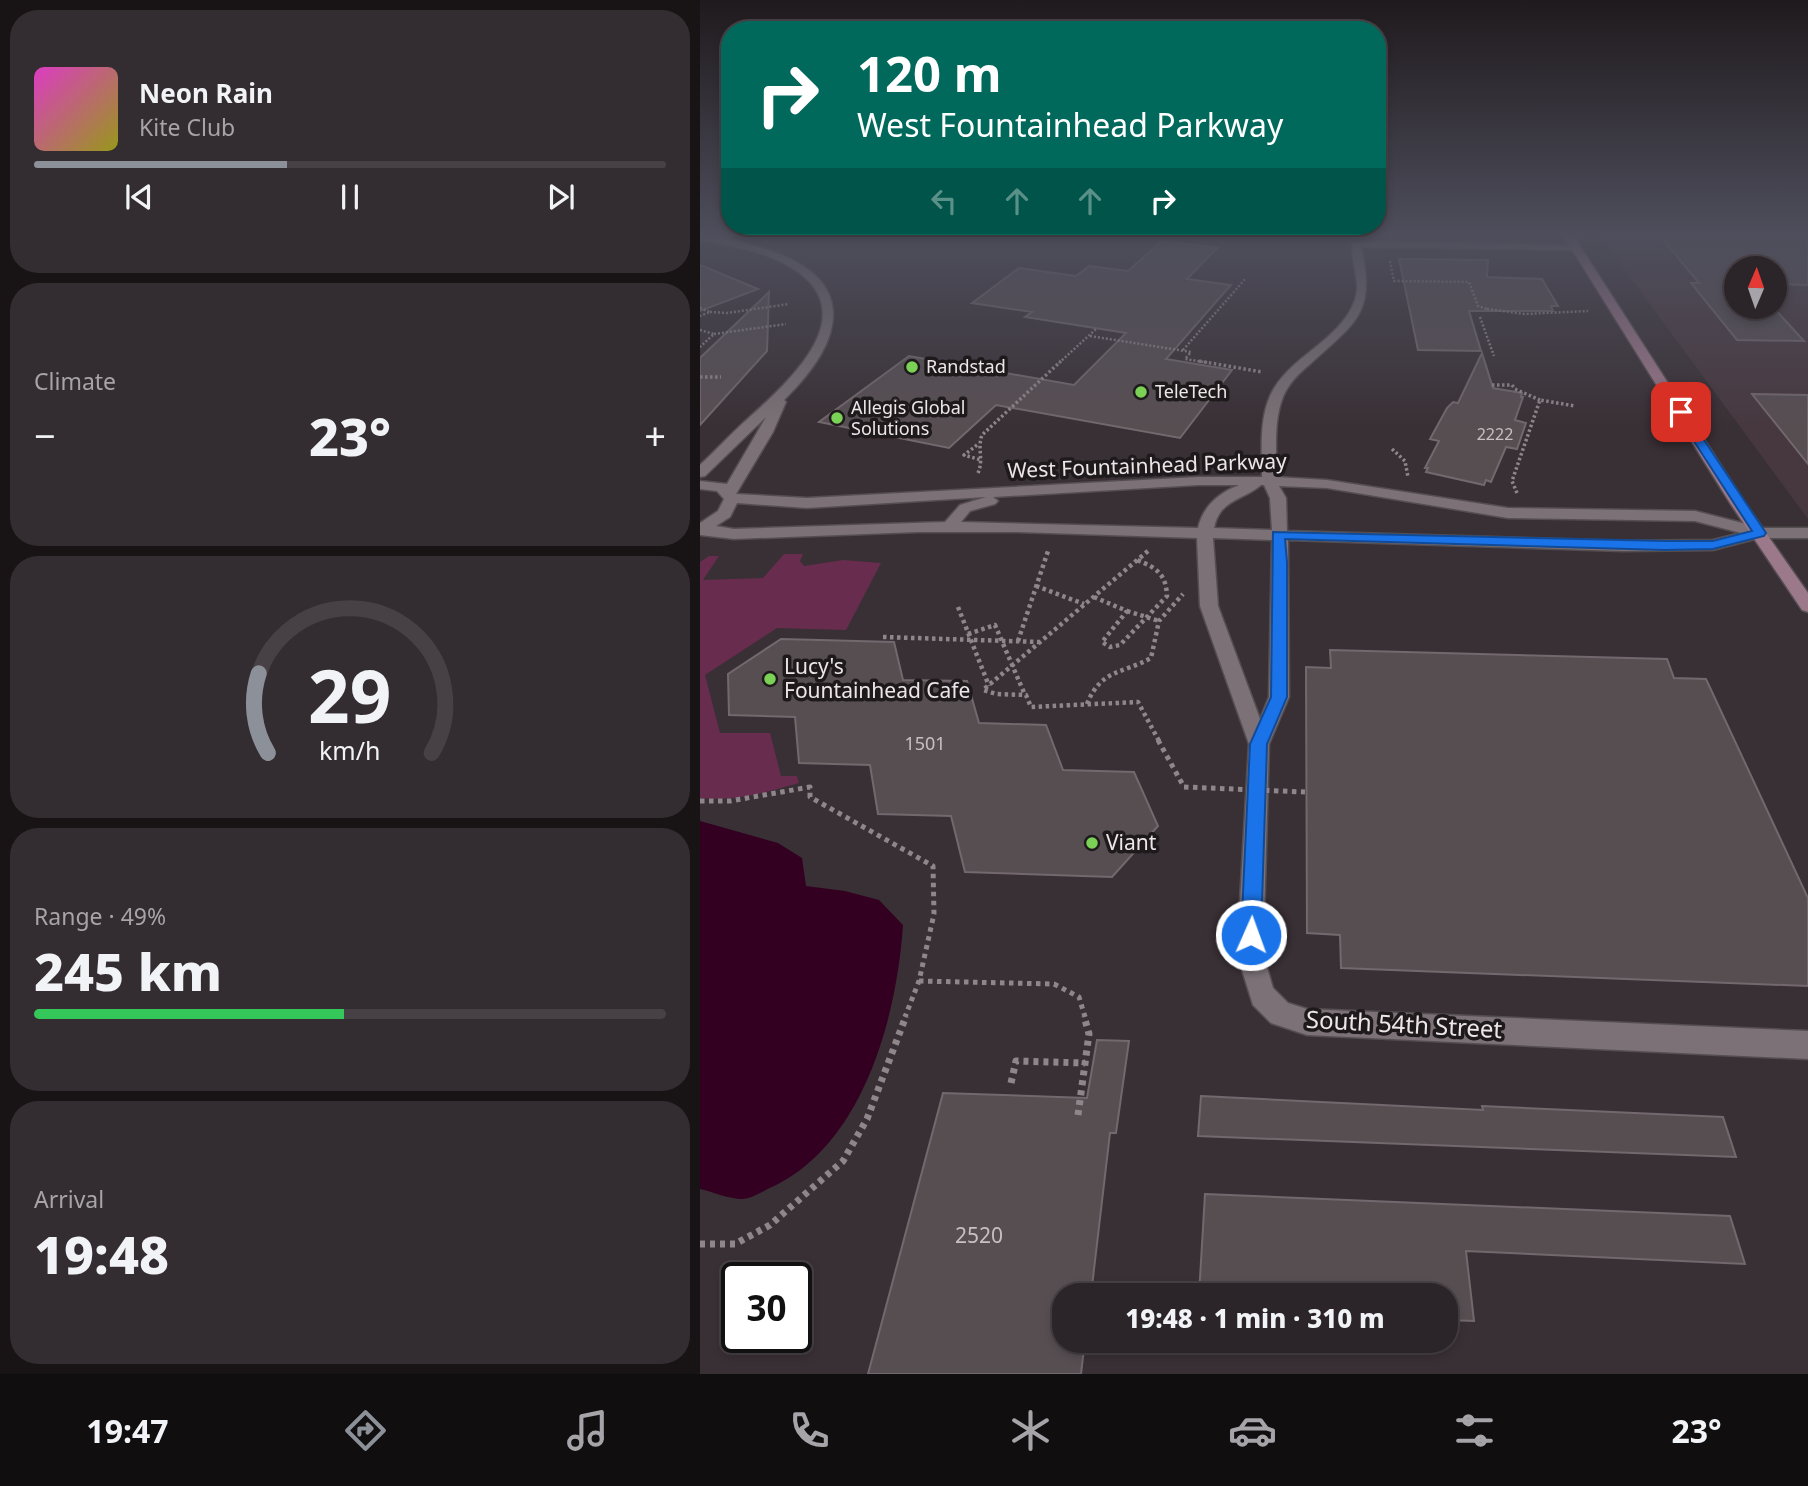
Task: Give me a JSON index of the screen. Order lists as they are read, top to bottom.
{
  "streets": {
    "street": ["West Fountainhead Parkway", "South 54th Street"]
  },
  "crossings": [
    ["West Fountainhead Parkway", "South 54th Street"]
  ],
  "places": [
    "Randstad",
    "TeleTech",
    "Allegis Global Solutions",
    "Lucy's Fountainhead Cafe",
    "Viant"
  ],
  "house_numbers": ["2222", "1501", "2520"],
  "north": "top",
  "page": {
    "turn": ["120 m", "West Fountainhead Parkway"],
    "song": ["Neon Rain", "Kite Club"],
    "tile": [
      "Climate",
      ["Range · 49%", "245 km"],
      ["Arrival", "19:48"]
    ],
    "heat": ["−", "23°", "+"],
    "limit": "30",
    "trip": "19:48 · 1 min · 310 m",
    "tabs": ["19:47", "23°"],
    "gauge": ["29", "km/h"]
  }
}
